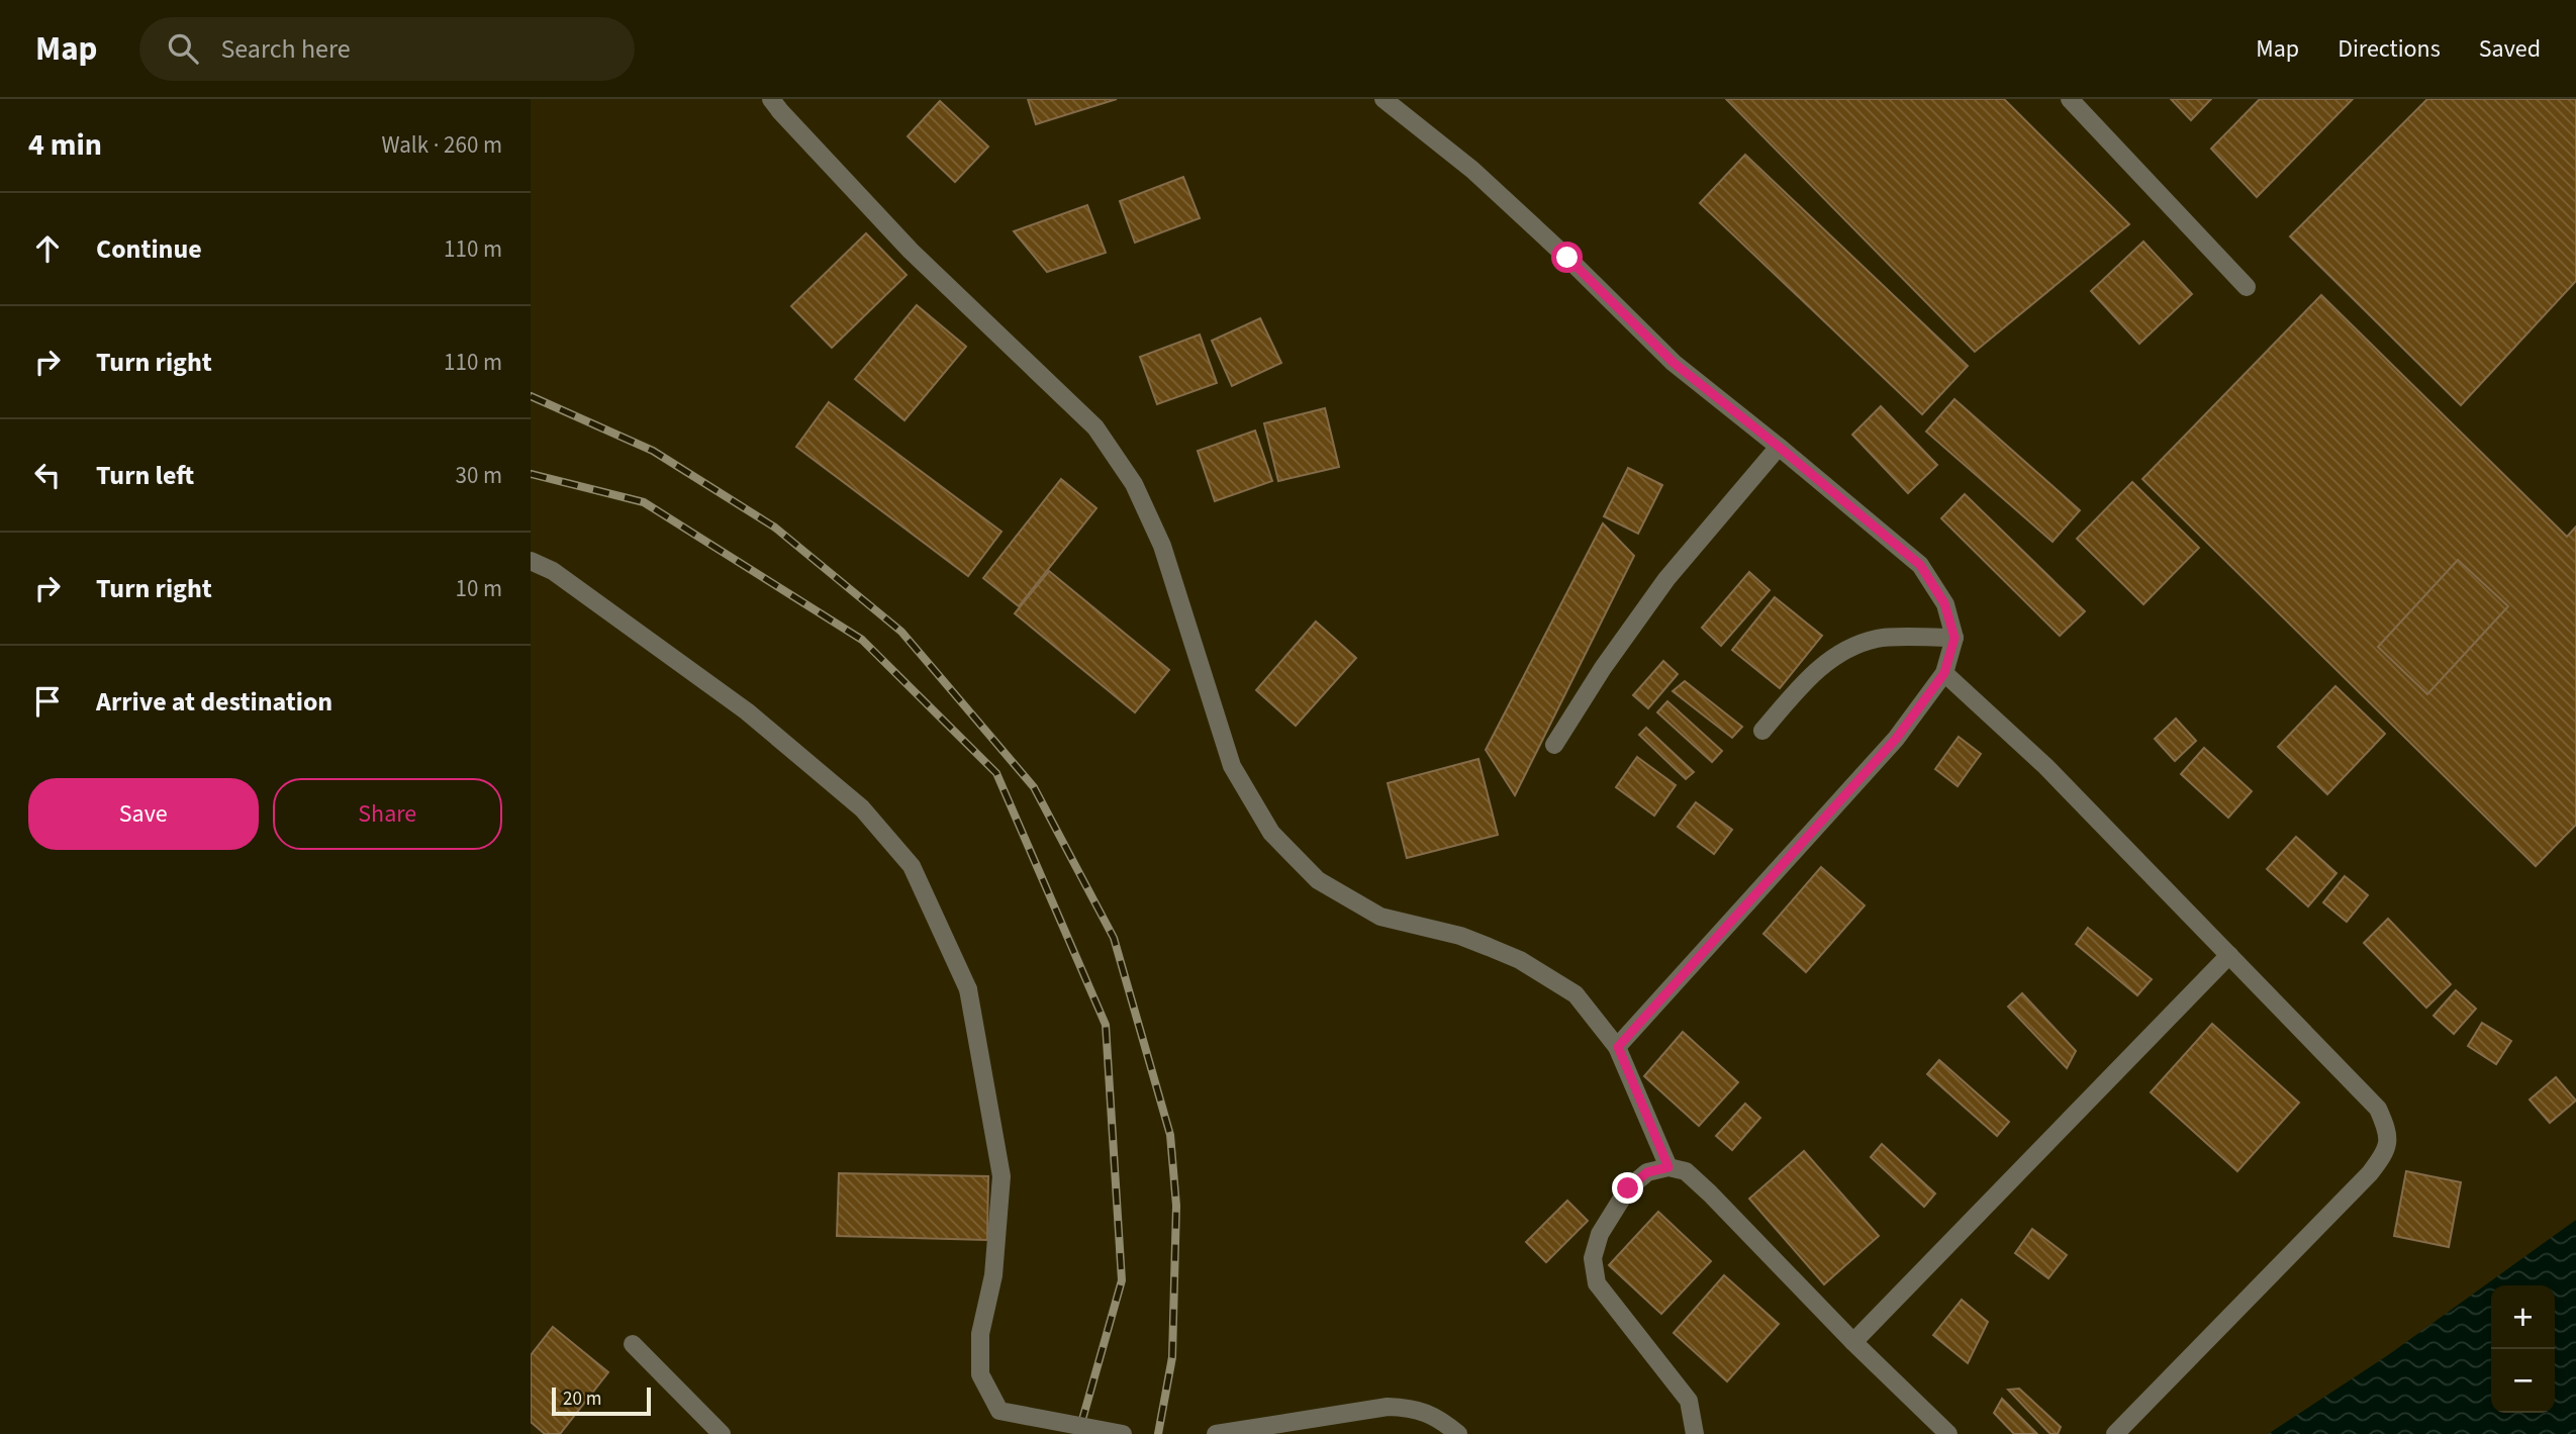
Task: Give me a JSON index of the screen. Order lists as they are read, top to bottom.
{
  "scale_bar": "20 m",
  "page": {
    "header": "Map",
    "search": "Search here",
    "nav": ["Map", "Directions", "Saved"],
    "heading": ["4 min", "Walk · 260 m"],
    "list": [
      ["Continue", "110 m"],
      ["Turn right", "110 m"],
      ["Turn left", "30 m"],
      ["Turn right", "10 m"],
      "Arrive at destination"
    ],
    "buttons": ["Save", "Share"],
    "map_buttons": ["+", "−"],
    "scale": "20 m"
  }
}
